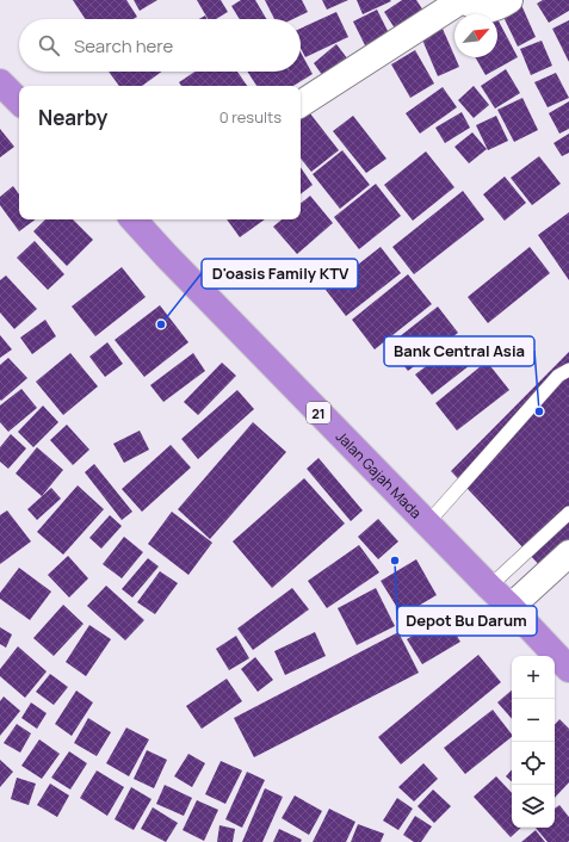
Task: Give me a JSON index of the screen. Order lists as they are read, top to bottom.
{
  "streets": {
    "highway": ["21", "Jalan Gajah Mada"]
  },
  "places": ["D'oasis Family KTV", "Bank Central Asia", "Depot Bu Darum"],
  "north": "top right",
  "page": {
    "search": "Search here",
    "heading": ["Nearby", "0 results"],
    "map_buttons": ["+", "−"]
  }
}
